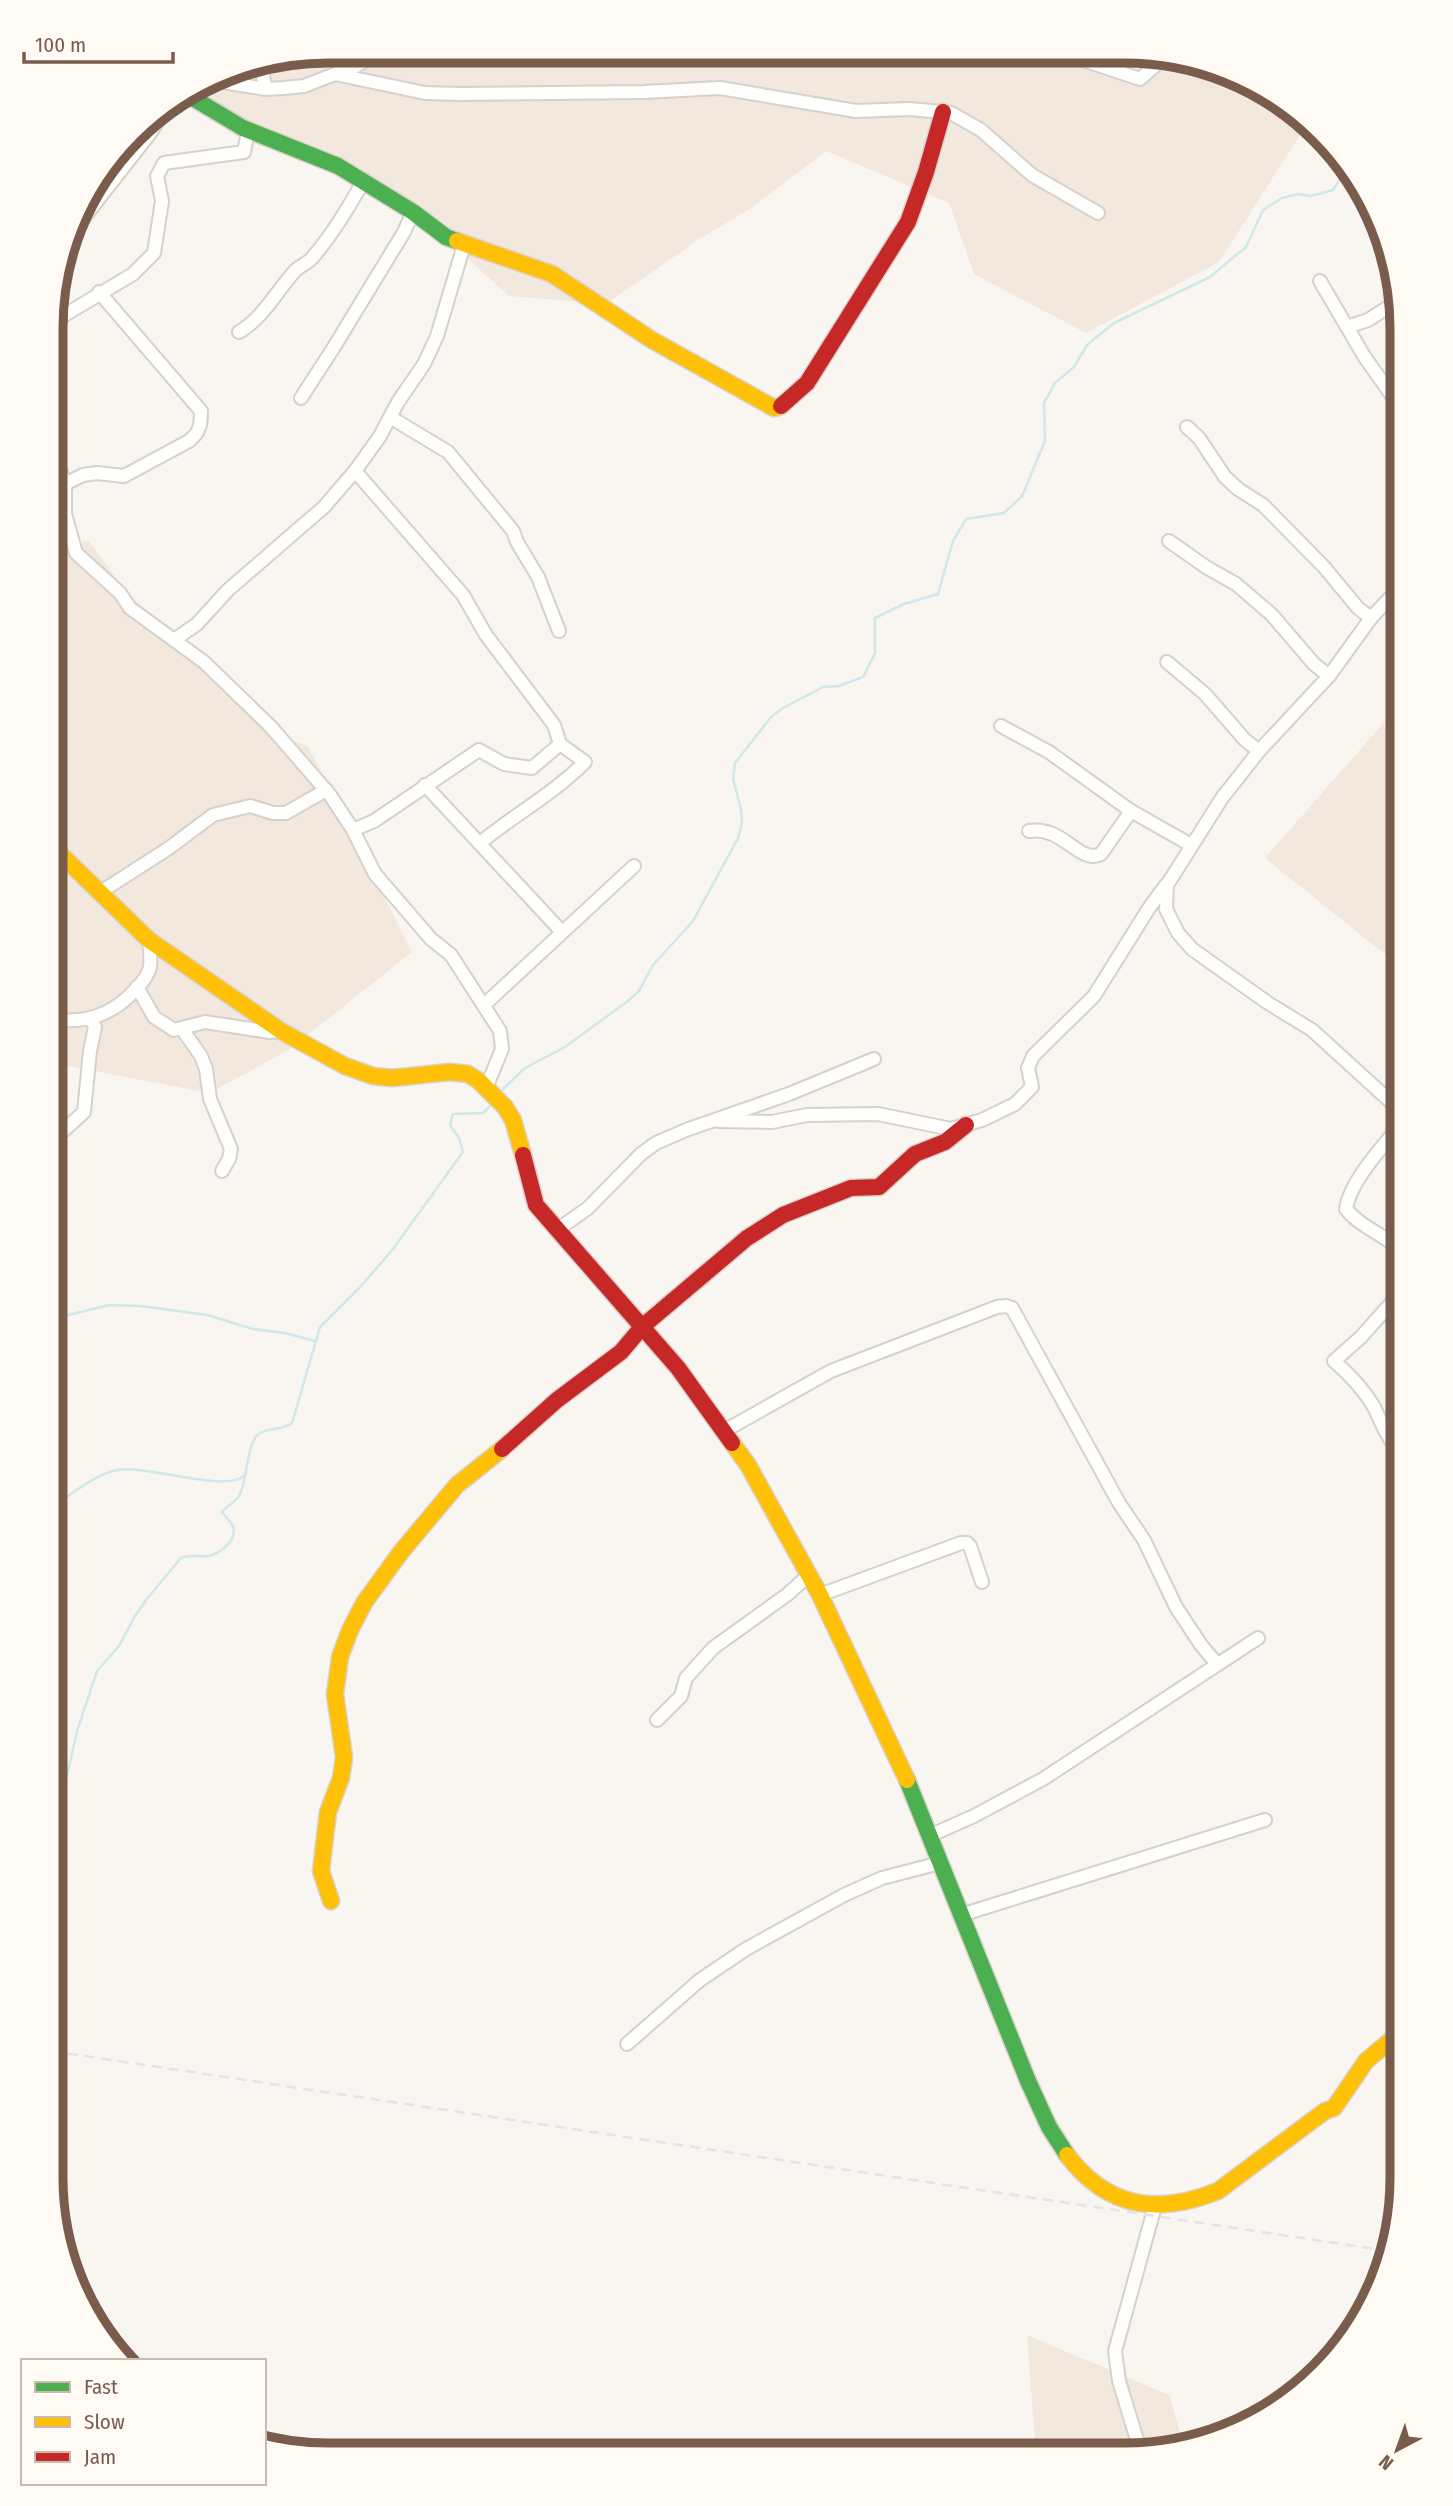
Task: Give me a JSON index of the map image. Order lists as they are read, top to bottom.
{
  "legend": ["Fast", "Slow", "Jam"],
  "scale_bar": "100 m",
  "north": "bottom left"
}
